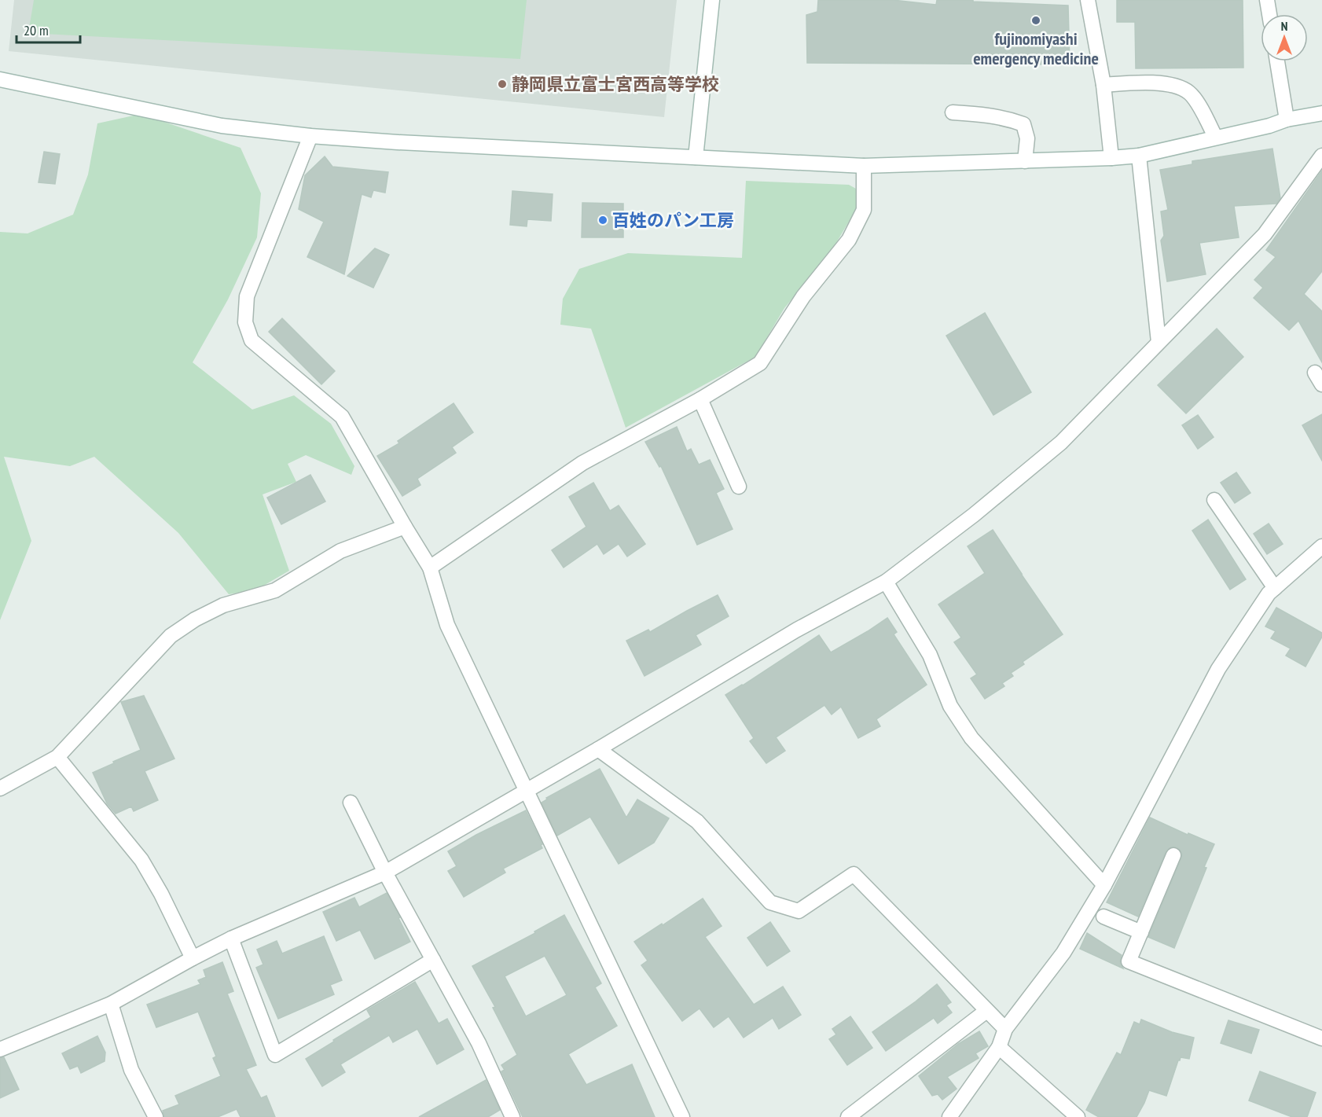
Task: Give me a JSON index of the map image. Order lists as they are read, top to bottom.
{
  "places": ["fujinomiyashi emergency medicine", "静岡県立富士宮西高等学校", "百姓のパン工房"],
  "scale_bar": "20 m",
  "north": "top"
}
